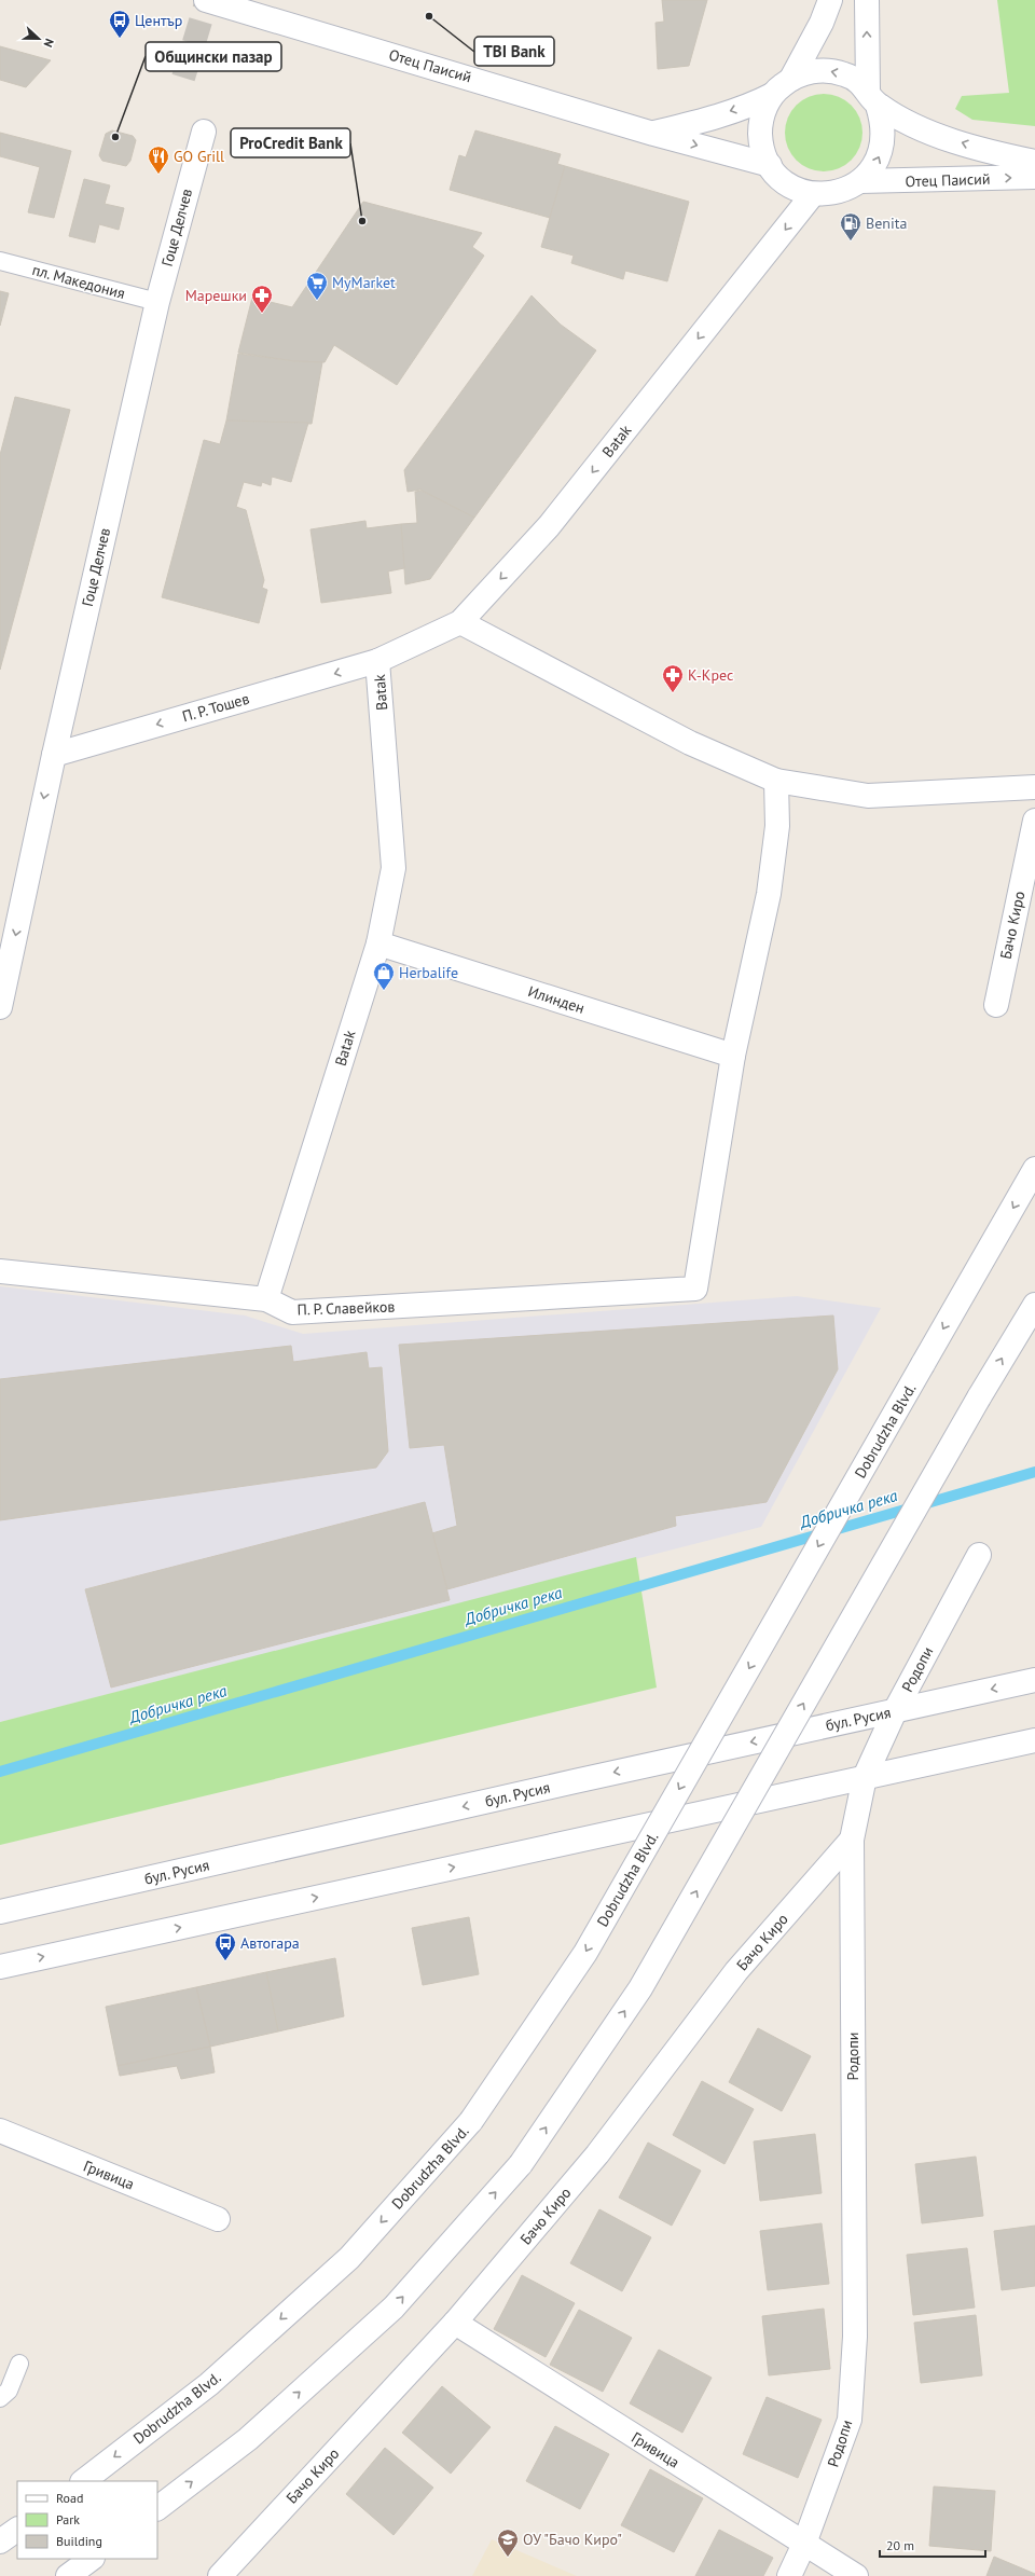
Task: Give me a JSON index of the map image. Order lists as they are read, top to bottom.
{
  "streets": {
    "street": [
      "Отец Паисий",
      "Гоце Делчев",
      "Batak",
      "П. Р. Тошев",
      "Бачо Киро",
      "Илинден",
      "П. Р. Славейков",
      "Dobrudzha Blvd.",
      "Родопи",
      "бул. Русия",
      "Гривица"
    ],
    "lane": ["пл. Македония"]
  },
  "crossings": [
    ["Отец Паисий", "Batak"],
    ["Гоце Делчев", "пл. Македония"],
    ["Гоце Делчев", "П. Р. Тошев"],
    ["Batak", "П. Р. Тошев"],
    ["Batak", "Илинден"],
    ["Batak", "П. Р. Славейков"],
    ["Бачо Киро", "Родопи"],
    ["Бачо Киро", "Гривица"],
    ["Илинден", "П. Р. Славейков"],
    ["Родопи", "бул. Русия"],
    ["Родопи", "Гривица"]
  ],
  "one_way": ["Batak", "П. Р. Тошев"],
  "water": ["Добричка река"],
  "places": {
    "other": ["TBI Bank", "Общински пазар", "ProCredit Bank"],
    "bus stop": ["Център", "Aвтогара"],
    "restaurant": ["GO Grill"],
    "fuel station": ["Benita"],
    "supermarket": ["MyMarket"],
    "pharmacy": ["Марешки", "К-Крес"],
    "shop": ["Herbalife"],
    "school or university": ["ОУ \"Бачо Киро\""]
  },
  "legend": ["Road", "Park", "Building"],
  "scale_bar": "20 m",
  "north": "right"
}
